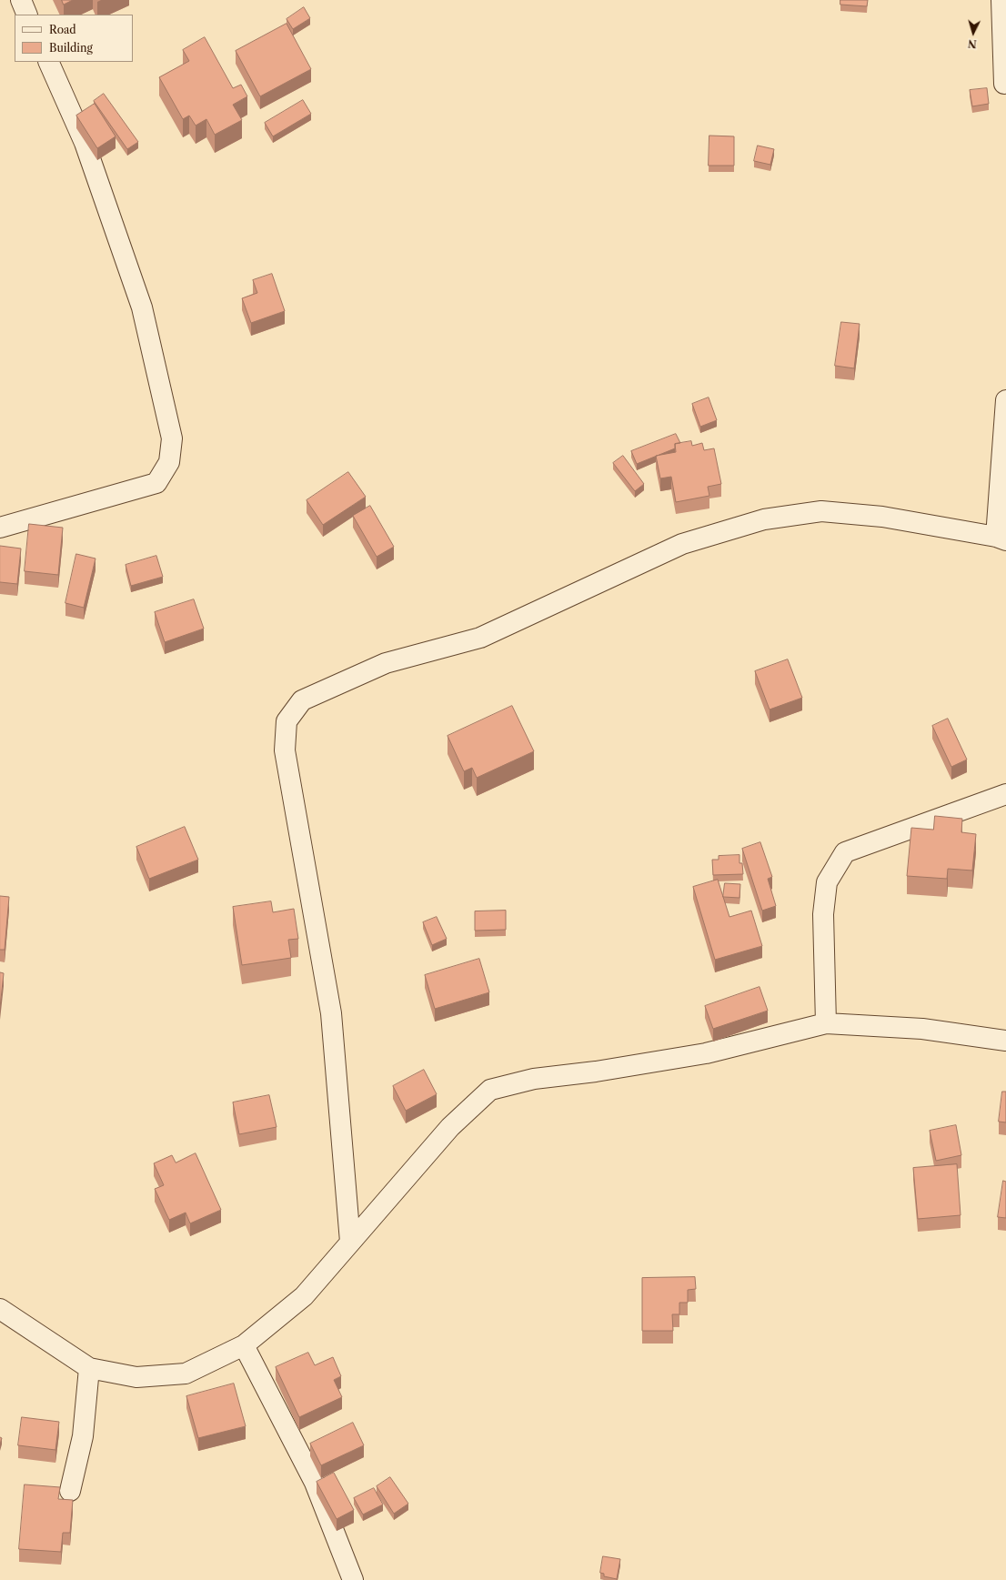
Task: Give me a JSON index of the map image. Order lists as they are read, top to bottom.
{
  "legend": ["Road", "Building"],
  "north": "bottom"
}
